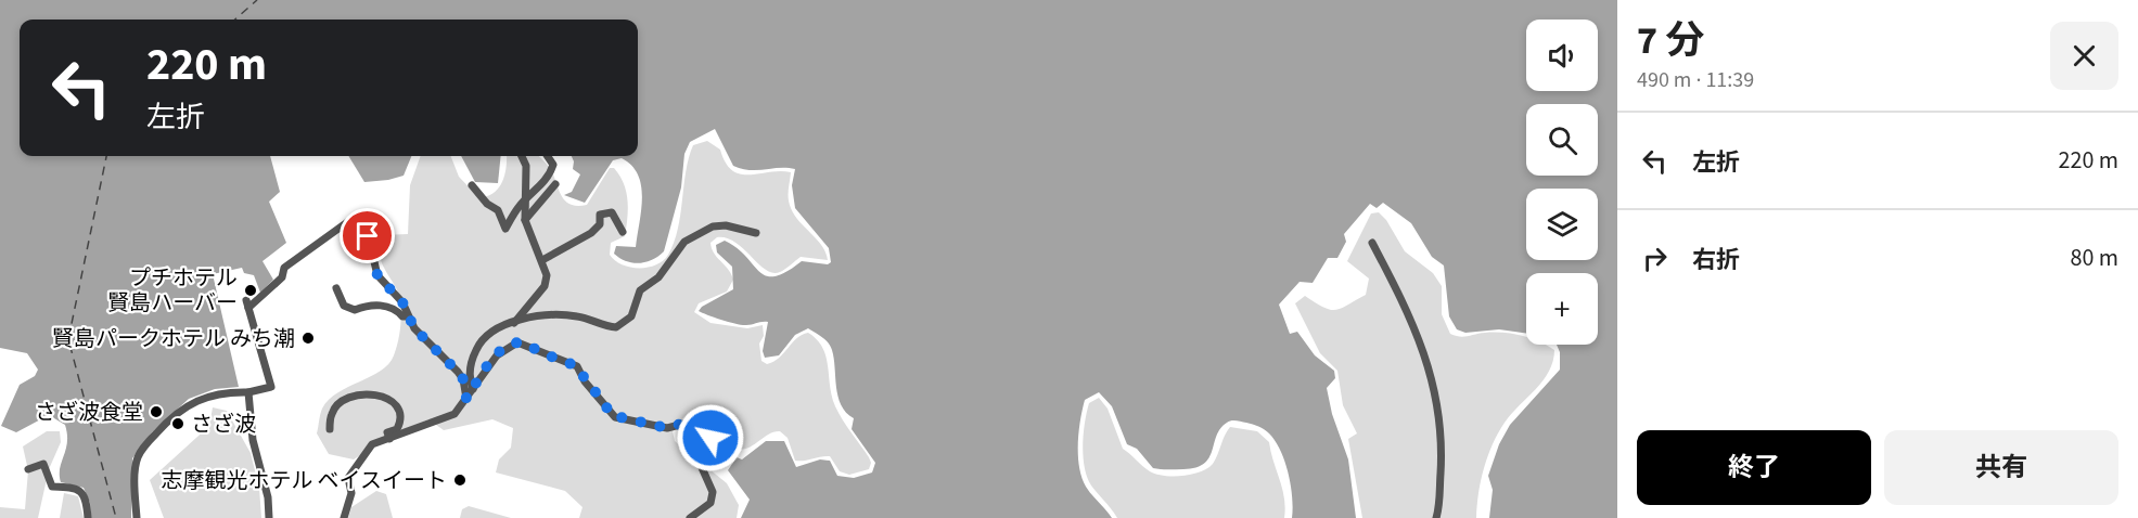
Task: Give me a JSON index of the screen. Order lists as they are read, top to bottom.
{
  "places": [
    "プチホテル 賢島ハーバー",
    "賢島パークホテル みち潮",
    "さざ波食堂",
    "さざ波",
    "志摩観光ホテル ベイスイート"
  ],
  "page": {
    "heading": ["7 分", "490 m · 11:39"],
    "map_buttons": "+",
    "turn": ["220 m", "左折"],
    "list": [
      {
        "name": "左折",
        "value": "220 m"
      },
      {
        "name": "右折",
        "value": "80 m"
      }
    ],
    "buttons": ["終了", "共有"]
  }
}
